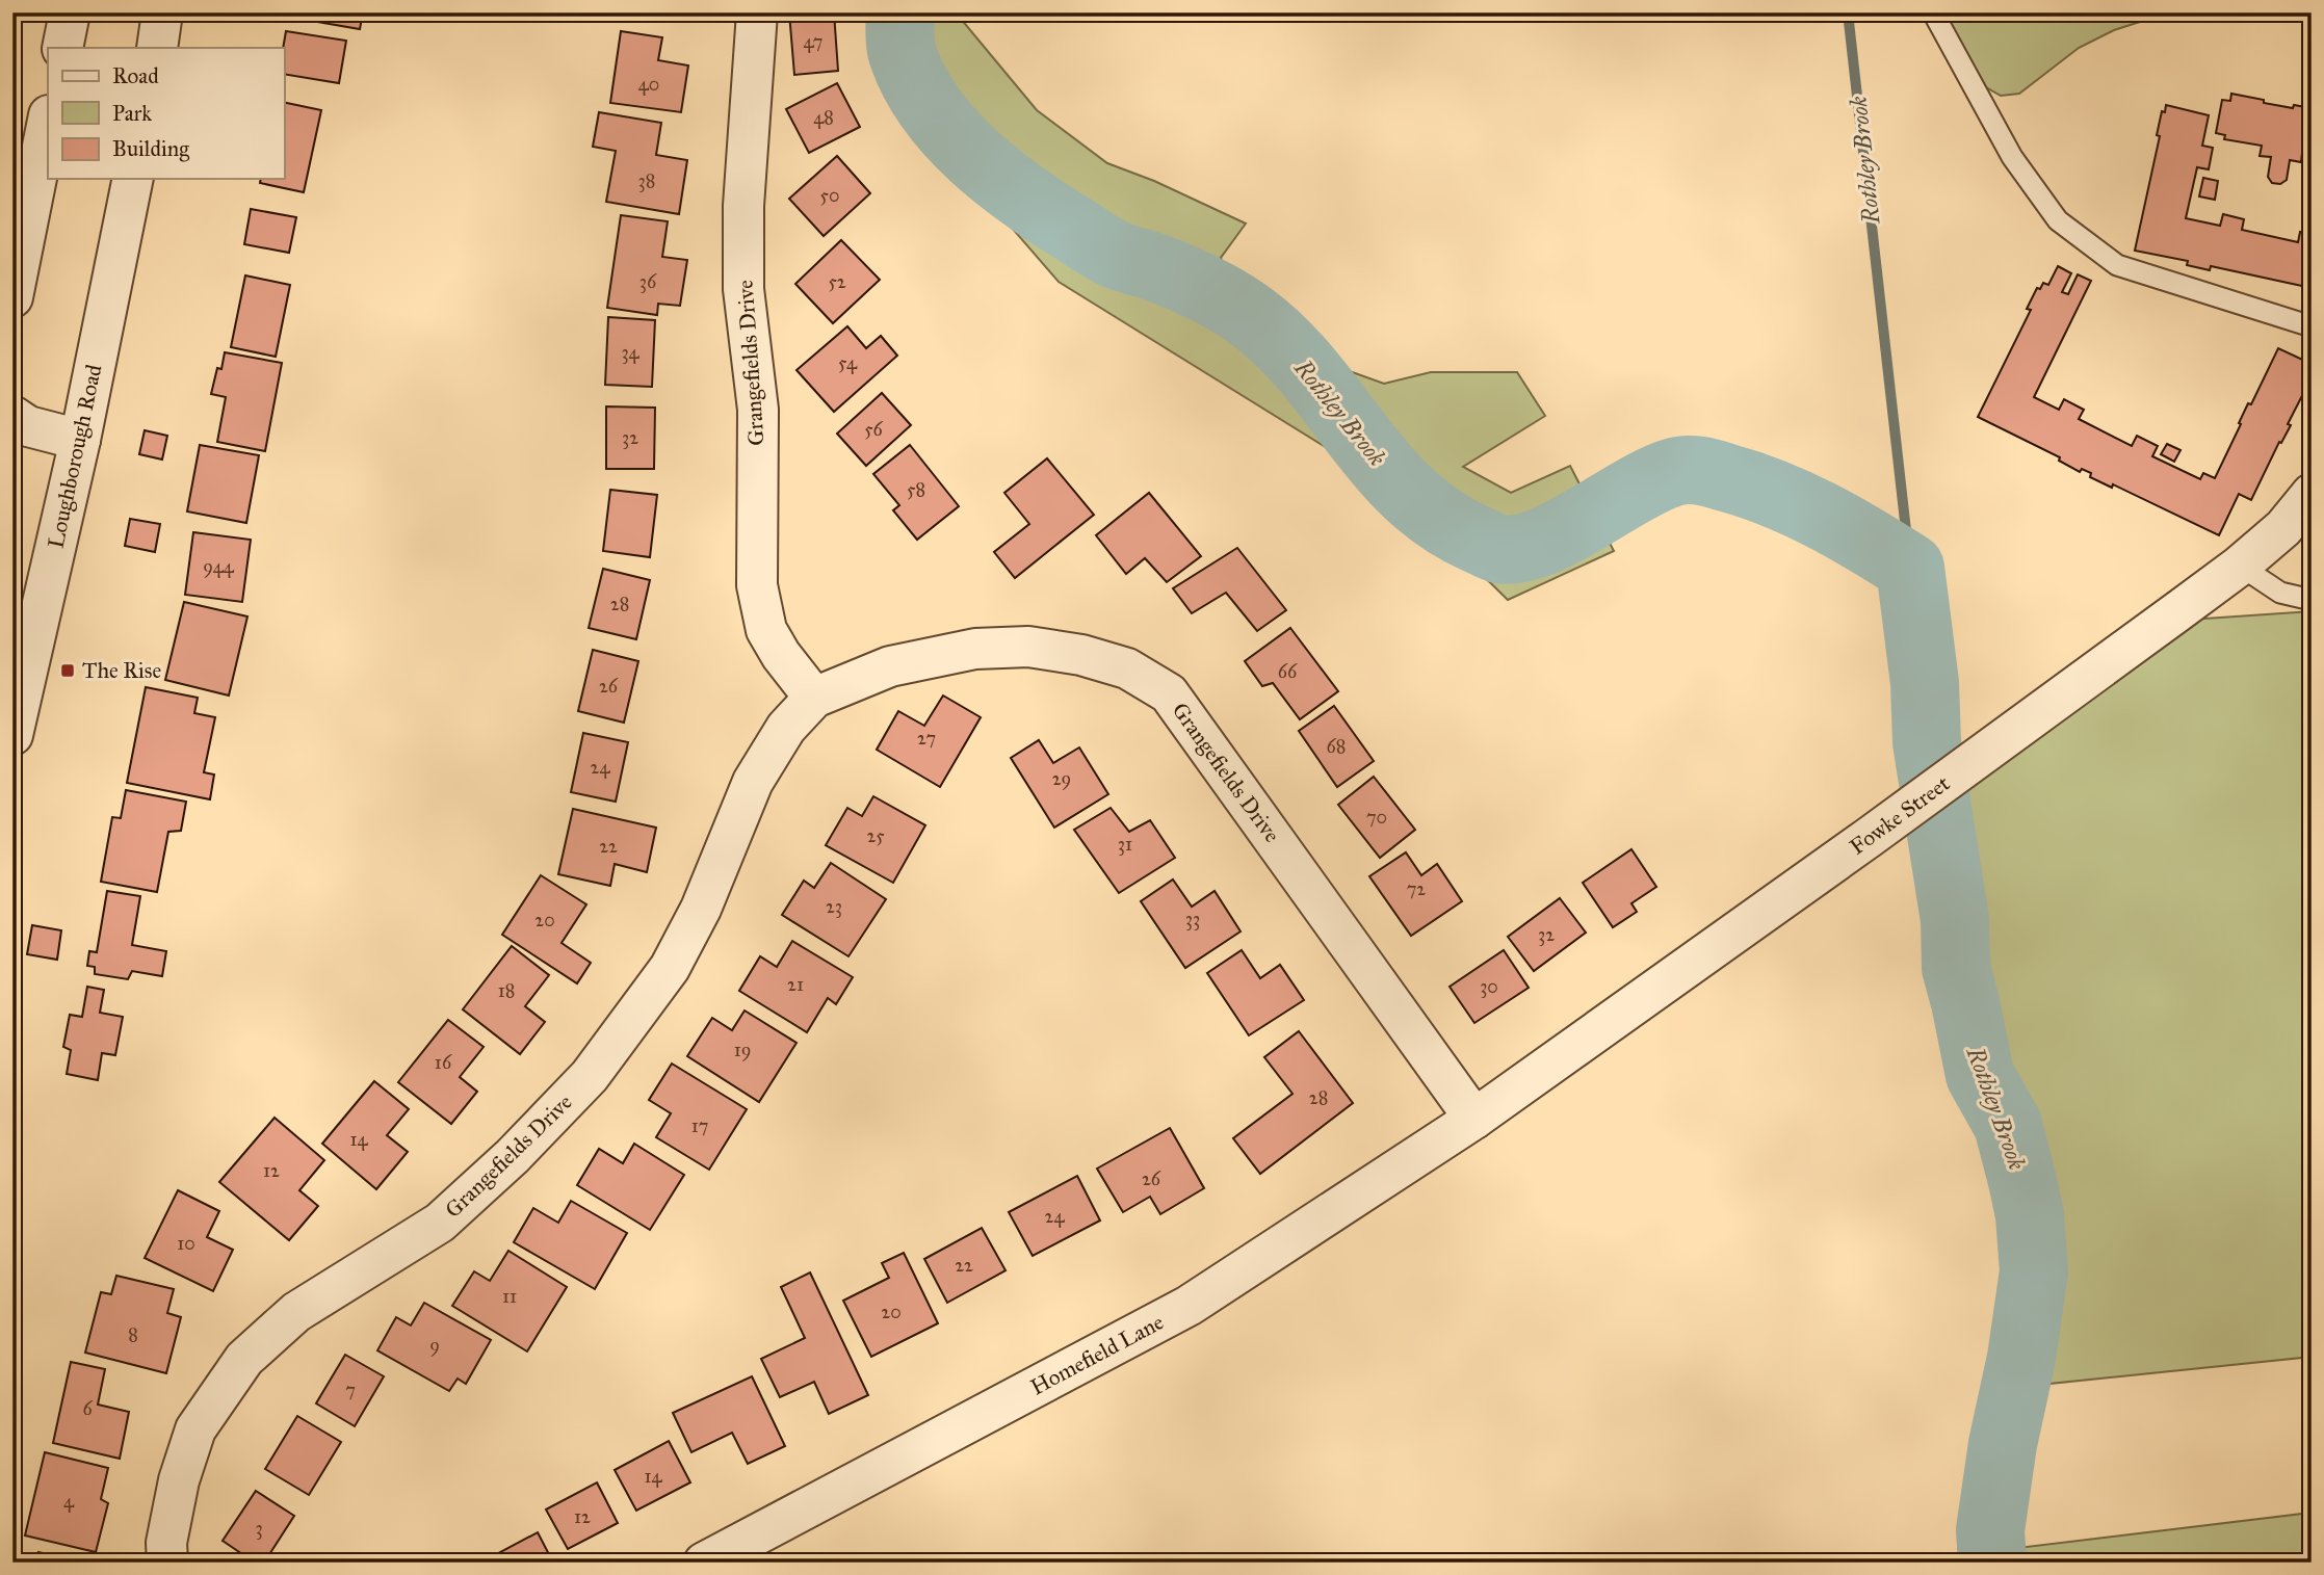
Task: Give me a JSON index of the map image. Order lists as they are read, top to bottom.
{
  "streets": {
    "street": [
      "Grangefields Drive",
      "Loughborough Road",
      "Fowke Street",
      "Homefield Lane"
    ]
  },
  "crossings": [
    ["Grangefields Drive", "Fowke Street"],
    ["Grangefields Drive", "Homefield Lane"],
    ["Fowke Street", "Homefield Lane"]
  ],
  "water": ["Rothley Brook"],
  "places": {
    "transit": ["The Rise"]
  },
  "house_numbers": [
    "47",
    "40",
    "48",
    "38",
    "50",
    "36",
    "52",
    "34",
    "54",
    "56",
    "32",
    "58",
    "944",
    "28",
    "66",
    "26",
    "27",
    "68",
    "24",
    "29",
    "70",
    "25",
    "31",
    "22",
    "72",
    "23",
    "33",
    "20",
    "32",
    "21",
    "30",
    "18",
    "19",
    "16",
    "28",
    "17",
    "14",
    "12",
    "26",
    "24",
    "10",
    "22",
    "11",
    "20",
    "8",
    "9",
    "7",
    "6",
    "14",
    "4",
    "12",
    "3"
  ],
  "legend": ["Road", "Park", "Building"]
}
